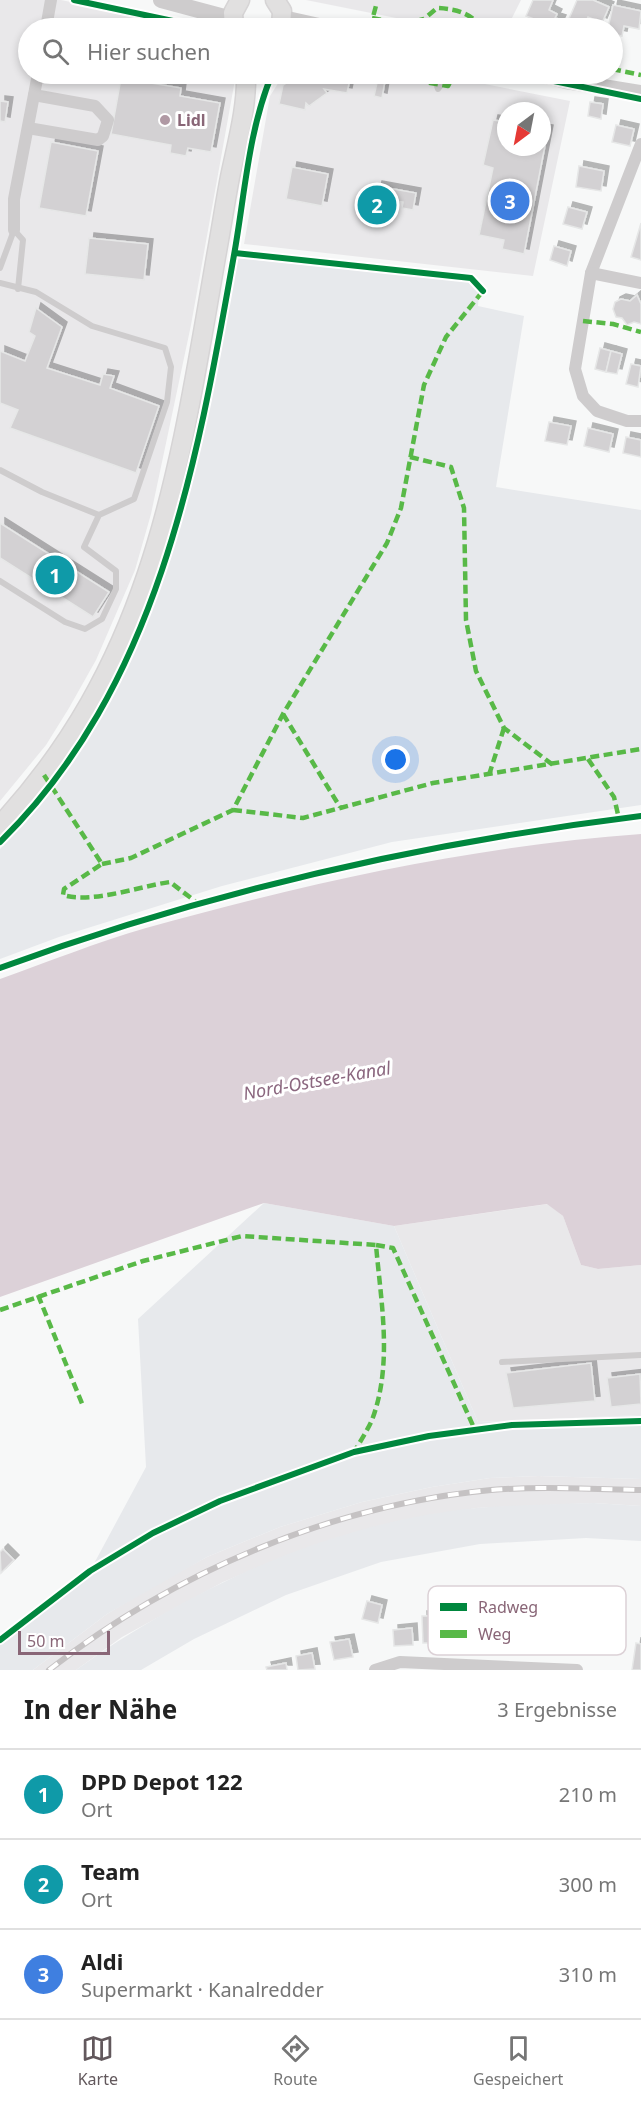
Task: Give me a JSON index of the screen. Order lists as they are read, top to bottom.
{
  "water": ["Nord-Ostsee-Kanal"],
  "places": ["Lidl"],
  "legend": ["Radweg", "Weg"],
  "scale_bar": "50 m",
  "north": "bottom left",
  "page": {
    "search": "Hier suchen",
    "pins": ["3", "2", "1"],
    "scale": "50 m",
    "heading": ["In der Nähe", "3 Ergebnisse"],
    "list": [
      {
        "mark": "1",
        "name": "DPD Depot 122",
        "note": "Ort",
        "value": "210 m"
      },
      {
        "mark": "2",
        "name": "Team",
        "note": "Ort",
        "value": "300 m"
      },
      {
        "mark": "3",
        "name": "Aldi",
        "note": "Supermarkt · Kanalredder",
        "value": "310 m"
      }
    ],
    "nav": ["Karte", "Route", "Gespeichert"]
  }
}
